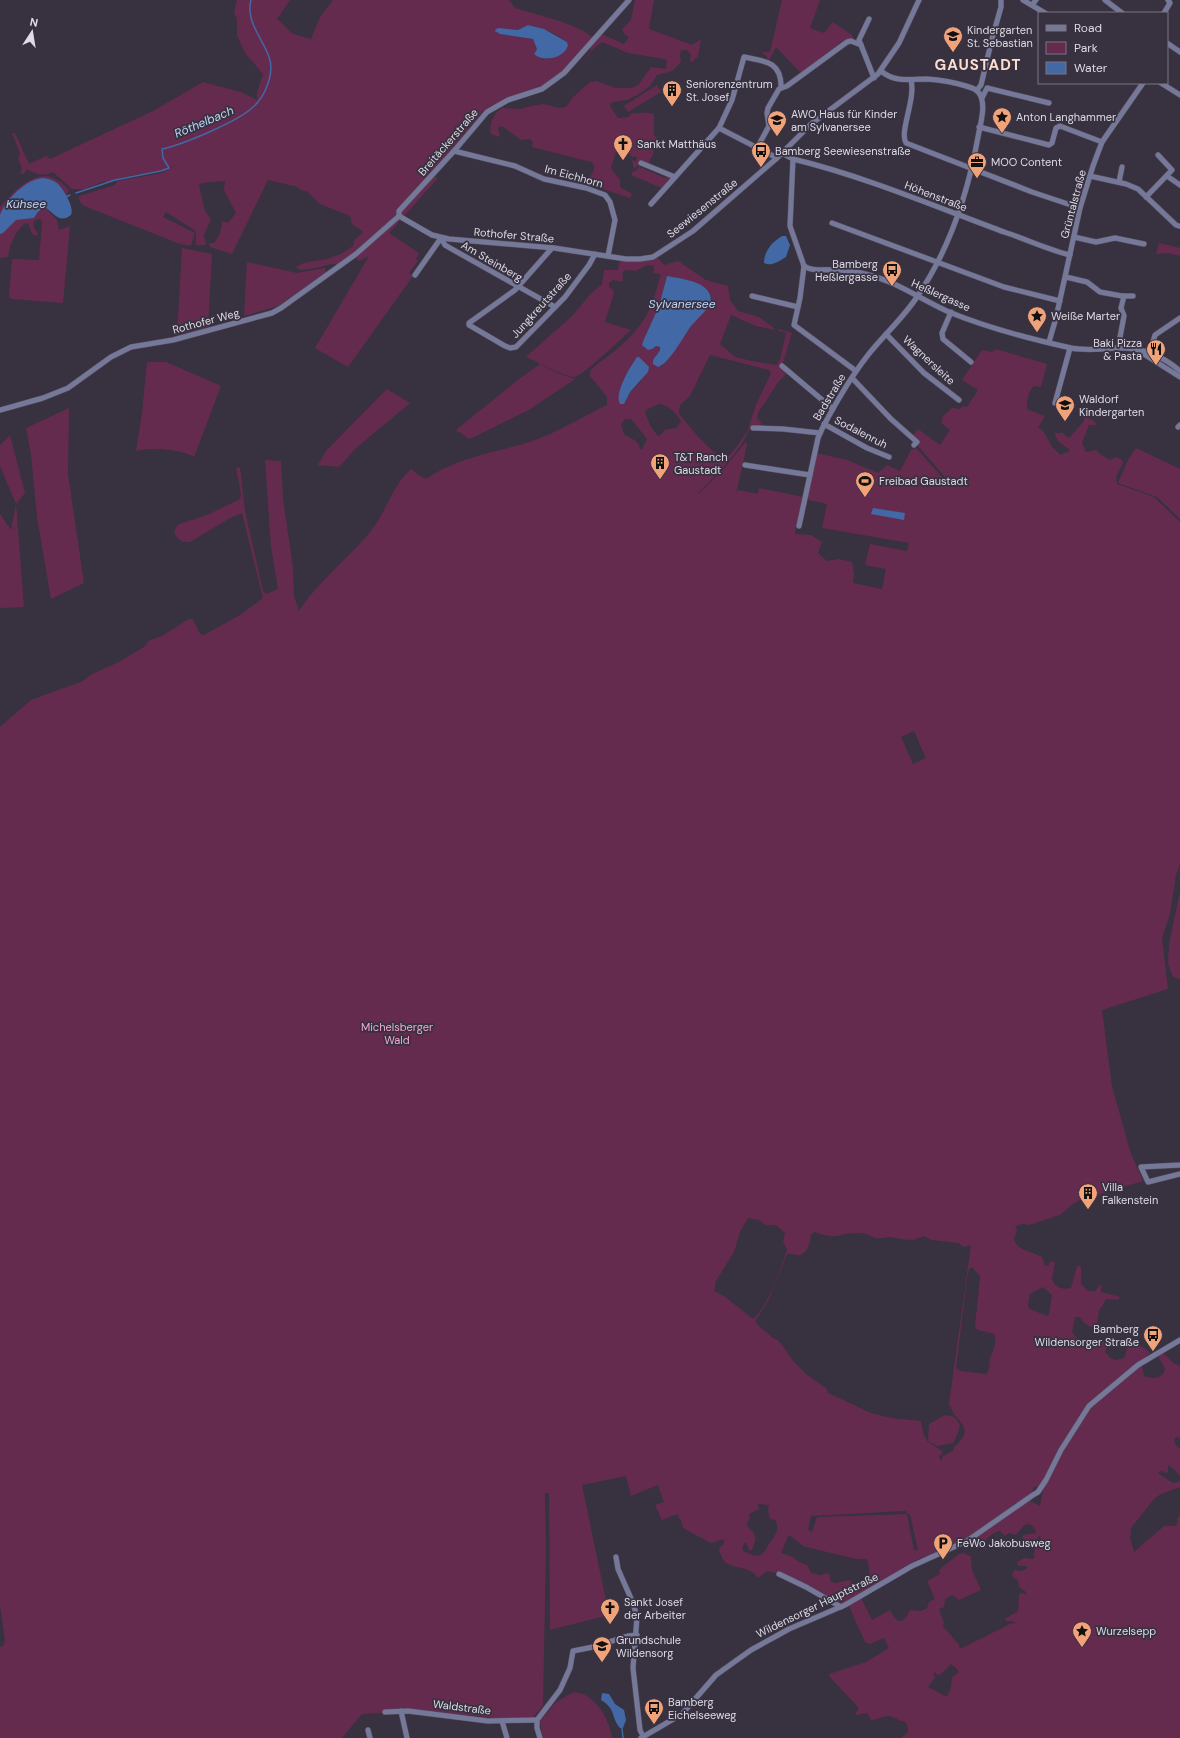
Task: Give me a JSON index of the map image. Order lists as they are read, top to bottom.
{
  "streets": {
    "street": [
      "Breitäckerstraße",
      "Im Eichhorn",
      "Höhenstraße",
      "Grüntalstraße",
      "Seewiesenstraße",
      "Rothofer Straße",
      "Am Steinberg",
      "Heßlergasse",
      "Jungkreutstraße",
      "Rothofer Weg",
      "Wagnersleite",
      "Badstraße",
      "Sodalenruh",
      "Wildensorger Hauptstraße",
      "Waldstraße"
    ]
  },
  "crossings": [
    ["Breitäckerstraße", "Im Eichhorn"],
    ["Breitäckerstraße", "Rothofer Straße"],
    ["Breitäckerstraße", "Rothofer Weg"],
    ["Im Eichhorn", "Rothofer Straße"],
    ["Höhenstraße", "Grüntalstraße"],
    ["Höhenstraße", "Seewiesenstraße"],
    ["Höhenstraße", "Badstraße"],
    ["Grüntalstraße", "Heßlergasse"],
    ["Seewiesenstraße", "Rothofer Straße"],
    ["Rothofer Straße", "Am Steinberg"],
    ["Rothofer Straße", "Jungkreutstraße"],
    ["Rothofer Straße", "Rothofer Weg"],
    ["Am Steinberg", "Jungkreutstraße"],
    ["Heßlergasse", "Badstraße"],
    ["Wagnersleite", "Badstraße"],
    ["Badstraße", "Sodalenruh"]
  ],
  "districts": ["GAUSTADT"],
  "water": ["Röthelbach", "Kühsee", "Sylvanersee"],
  "parks": ["Michelsberger Wald"],
  "places": {
    "school or university": [
      "Kindergarten St. Sebastian",
      "AWO Haus für Kinder am Sylvanersee",
      "Waldorf Kindergarten",
      "Grundschule Wildensorg"
    ],
    "building": ["Seniorenzentrum St. Josef", "T&T Ranch Gaustadt", "Villa Falkenstein"],
    "place": ["Anton Langhammer", "Weiße Marter", "Wurzelsepp"],
    "church": ["Sankt Matthäus", "Sankt Josef der Arbeiter"],
    "bus stop": [
      "Bamberg Seewiesenstraße",
      "Bamberg Heßlergasse",
      "Bamberg Wildensorger Straße",
      "Bamberg Eichelseeweg"
    ],
    "office": ["MOO Content"],
    "restaurant": ["Baki Pizza & Pasta"],
    "sports": ["Freibad Gaustadt"],
    "parking": ["FeWo Jakobusweg"]
  },
  "legend": ["Road", "Park", "Water"],
  "north": "top"
}
